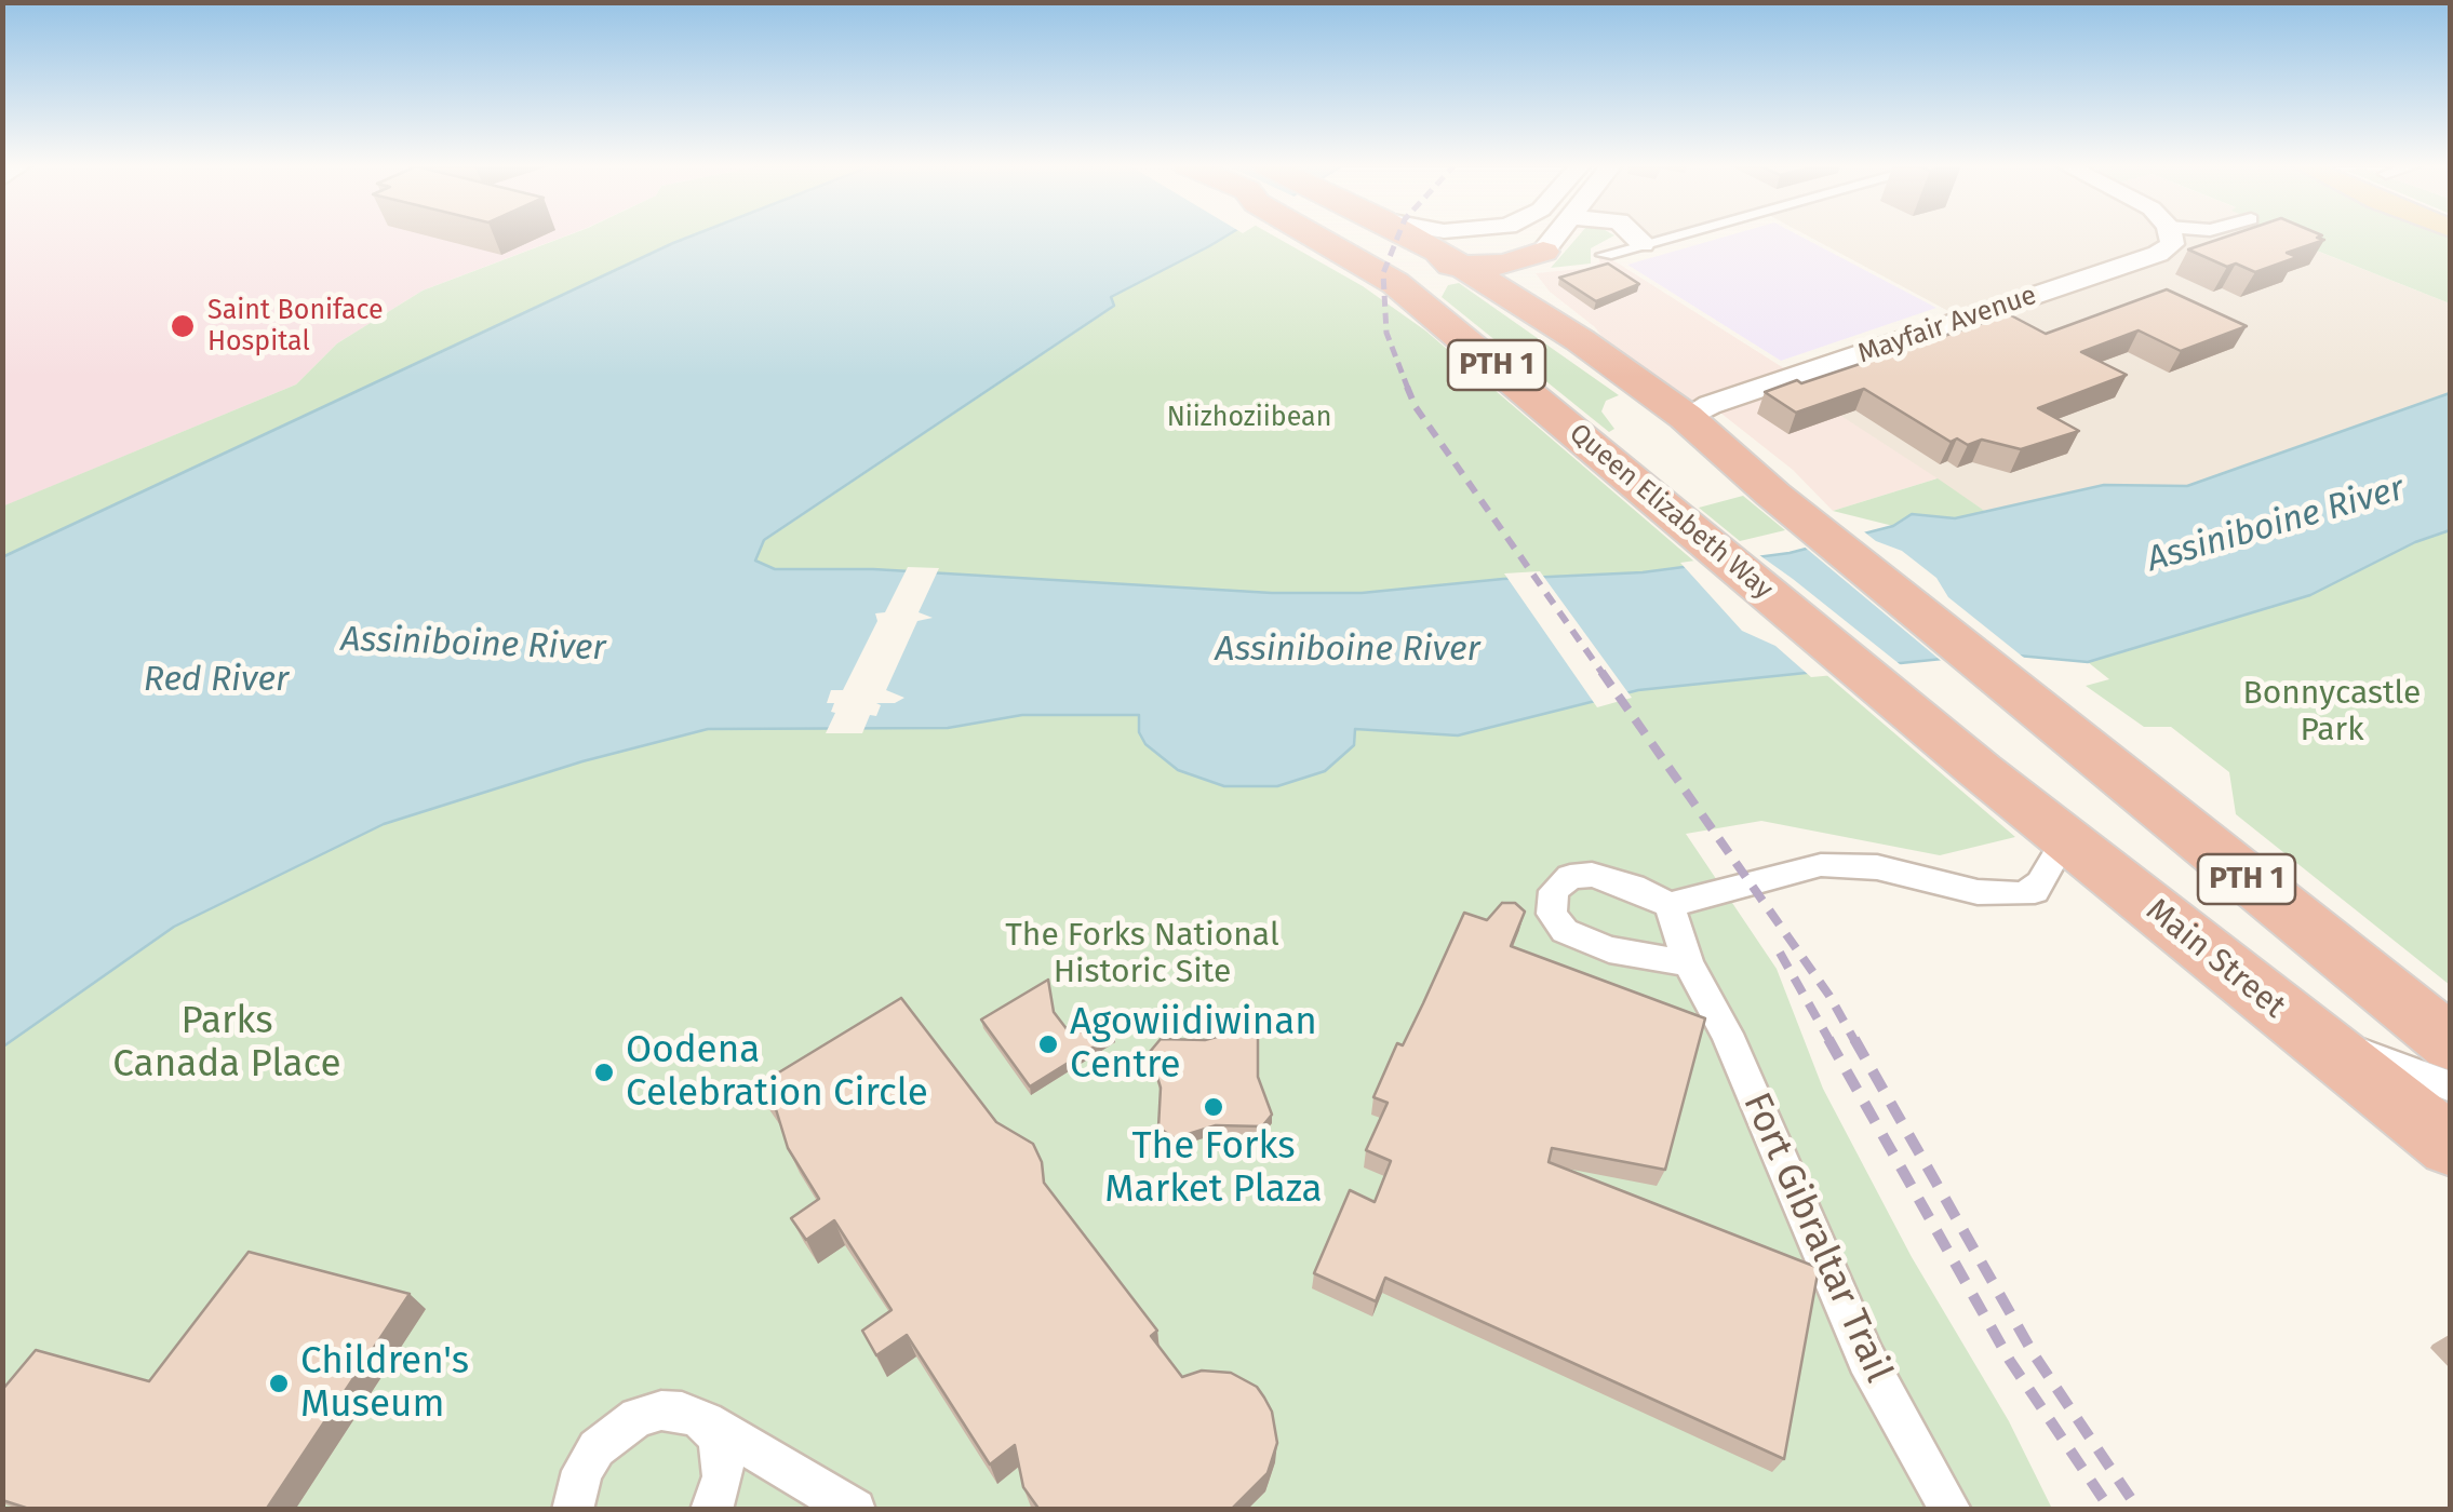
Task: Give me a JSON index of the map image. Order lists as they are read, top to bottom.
{
  "streets": {
    "highway": ["PTH 1", "Queen Elizabeth Way", "Main Street"],
    "main road": ["Mayfair Avenue"],
    "street": ["Fort Gibraltar Trail"]
  },
  "crossings": [
    ["Mayfair Avenue", "Queen Elizabeth Way"],
    ["Queen Elizabeth Way", "Main Street"]
  ],
  "water": ["Assiniboine River", "Red River"],
  "parks": [
    "Niizhoziibean",
    "Bonnycastle Park",
    "The Forks National Historic Site",
    "Parks Canada Place"
  ],
  "places": [
    "Saint Boniface Hospital",
    "Agowiidiwinan Centre",
    "Oodena Celebration Circle",
    "The Forks Market Plaza",
    "Children's Museum"
  ]
}
